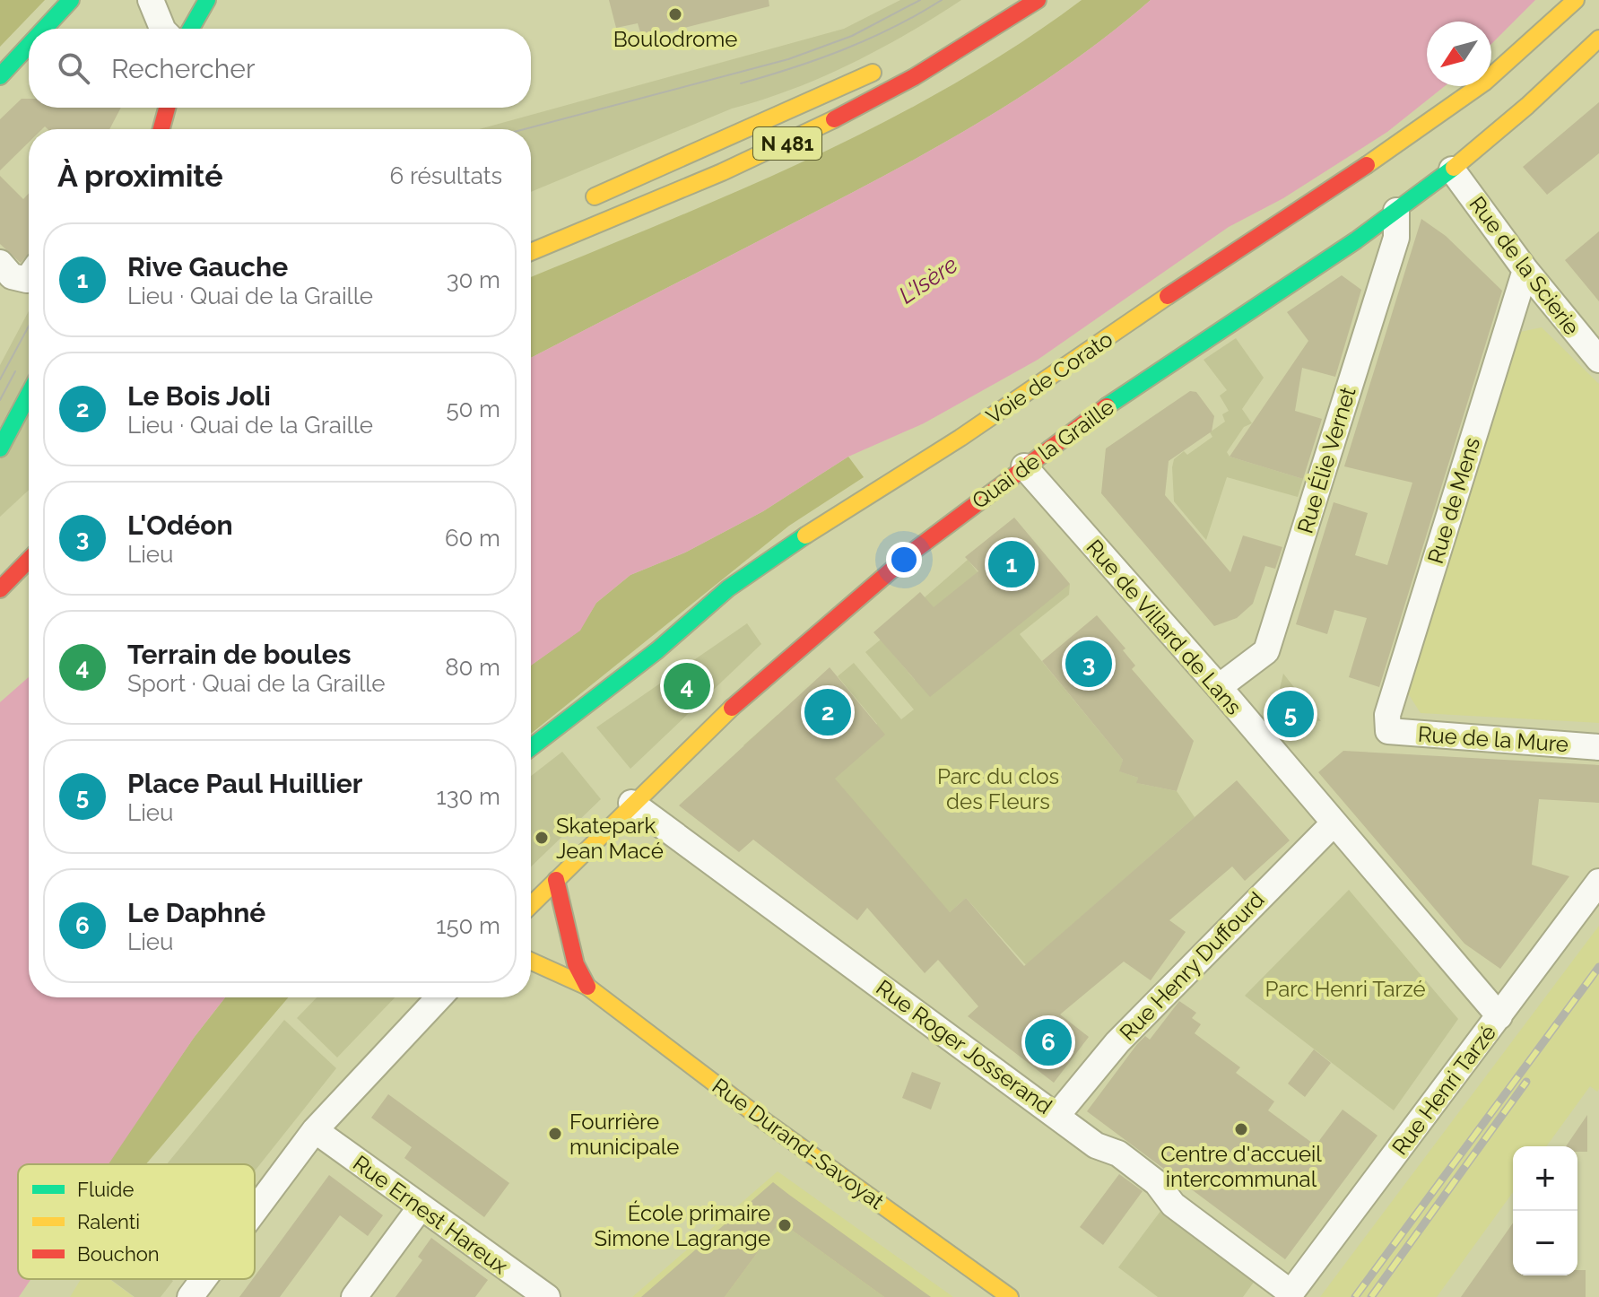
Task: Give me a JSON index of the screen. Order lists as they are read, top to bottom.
{
  "streets": {
    "main road": [
      "N 481",
      "Voie de Corato",
      "Quai de la Graille",
      "Rue Durand-Savoyat"
    ],
    "street": [
      "Rue de la Scierie",
      "Rue Élie Vernet",
      "Rue de Mens",
      "Rue de Villard de Lans",
      "Rue de la Mure",
      "Rue Henry Duffourd",
      "Rue Roger Josserand",
      "Rue Henri Tarzé",
      "Rue Ernest Hareux"
    ]
  },
  "crossings": [
    ["Rue de la Scierie", "Quai de la Graille"],
    ["Rue de la Scierie", "Rue de Mens"],
    ["Quai de la Graille", "Rue Élie Vernet"],
    ["Quai de la Graille", "Rue de Villard de Lans"],
    ["Quai de la Graille", "Rue Roger Josserand"],
    ["Quai de la Graille", "Rue Durand-Savoyat"],
    ["Rue Élie Vernet", "Rue de Villard de Lans"],
    ["Rue de Mens", "Rue de la Mure"],
    ["Rue de Villard de Lans", "Rue Henry Duffourd"],
    ["Rue de Villard de Lans", "Rue Henri Tarzé"],
    ["Rue Henry Duffourd", "Rue Roger Josserand"],
    ["Rue Roger Josserand", "Rue Henri Tarzé"]
  ],
  "water": ["L'Isère"],
  "parks": ["Parc du clos des Fleurs", "Parc Henri Tarzé"],
  "places": [
    "Boulodrome",
    "Skatepark Jean Macé",
    "Centre d'accueil intercommunal",
    "Fourrière municipale",
    "École primaire Simone Lagrange"
  ],
  "legend": ["Fluide", "Ralenti", "Bouchon"],
  "north": "bottom left",
  "page": {
    "search": "Rechercher",
    "heading": ["À proximité", "6 résultats"],
    "list": [
      {
        "mark": "1",
        "name": "Rive Gauche",
        "note": "Lieu · Quai de la Graille",
        "value": "30 m"
      },
      {
        "mark": "2",
        "name": "Le Bois Joli",
        "note": "Lieu · Quai de la Graille",
        "value": "50 m"
      },
      {
        "mark": "3",
        "name": "L'Odéon",
        "note": "Lieu",
        "value": "60 m"
      },
      {
        "mark": "4",
        "name": "Terrain de boules",
        "note": "Sport · Quai de la Graille",
        "value": "80 m"
      },
      {
        "mark": "5",
        "name": "Place Paul Huillier",
        "note": "Lieu",
        "value": "130 m"
      },
      {
        "mark": "6",
        "name": "Le Daphné",
        "note": "Lieu",
        "value": "150 m"
      }
    ],
    "pins": [
      "1",
      "3",
      "4",
      "2",
      "5",
      "6"
    ],
    "map_buttons": ["+", "−"]
  }
}
